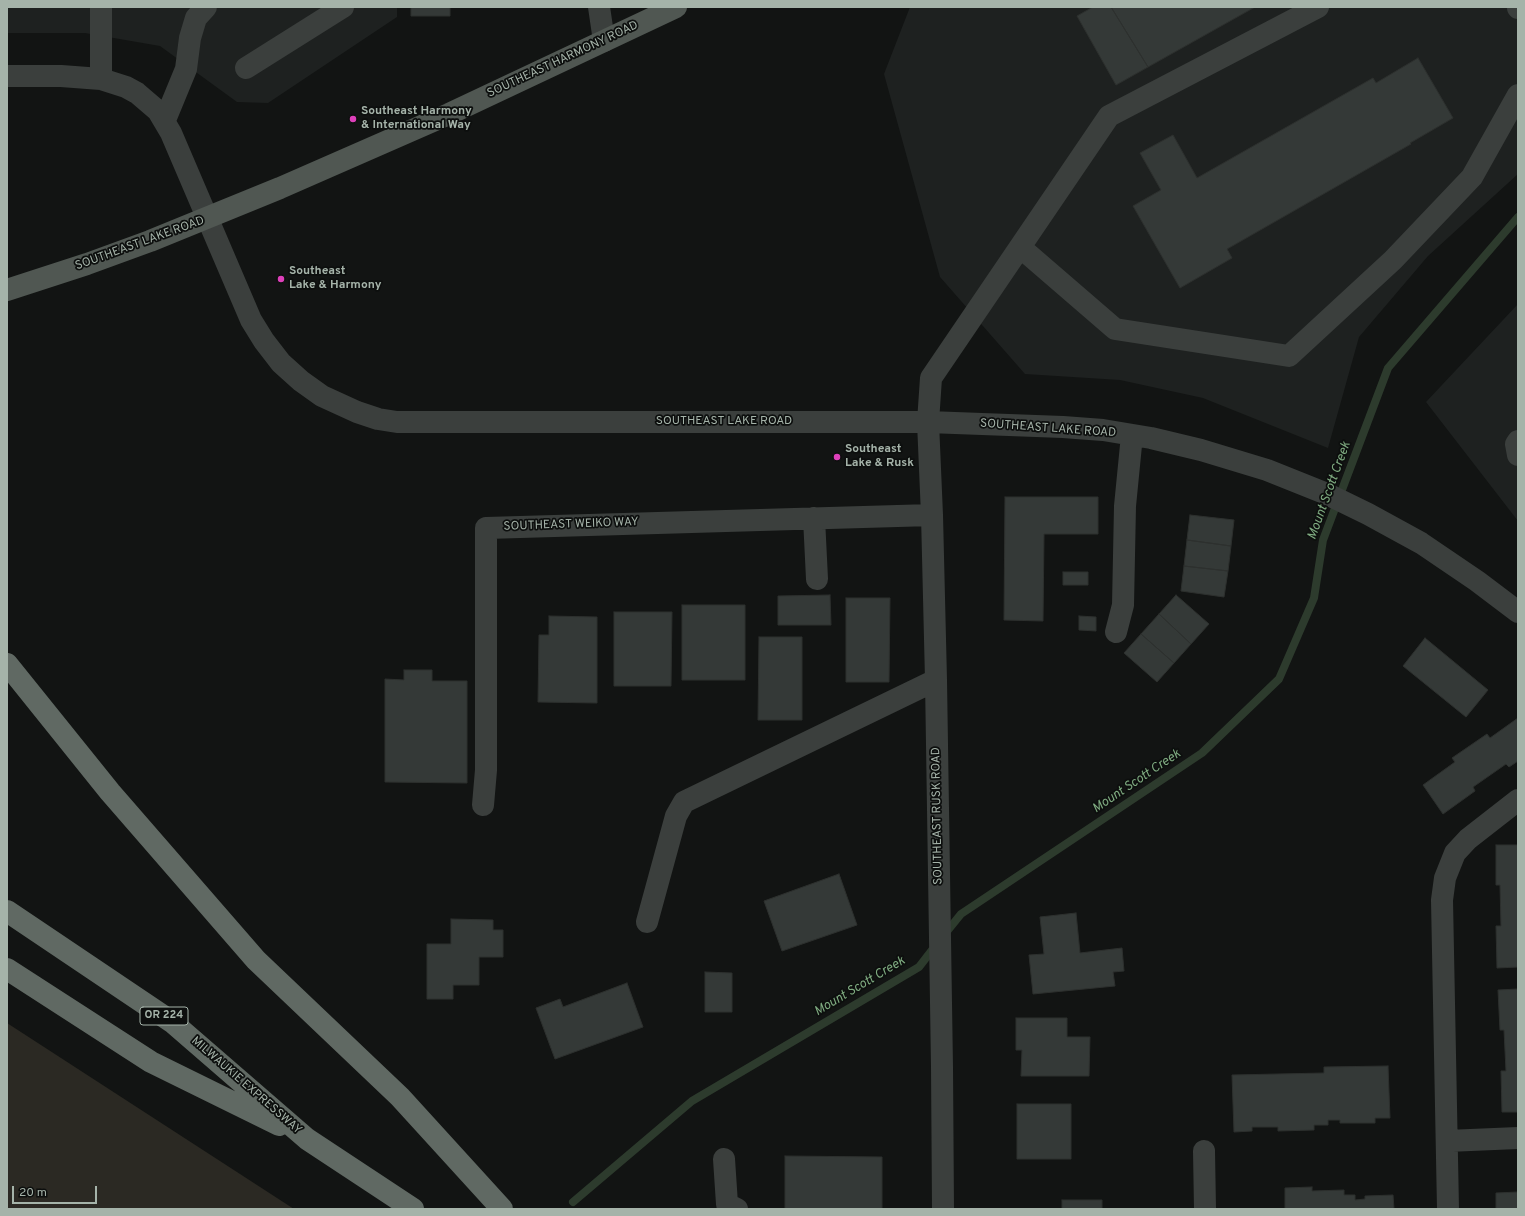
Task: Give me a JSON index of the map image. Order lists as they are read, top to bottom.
{
  "streets": {
    "highway": ["OR 224", "MILWAUKIE EXPRESSWAY"],
    "main road": ["SOUTHEAST HARMONY ROAD", "SOUTHEAST LAKE ROAD"],
    "street": ["SOUTHEAST WEIKO WAY", "SOUTHEAST RUSK ROAD"]
  },
  "crossings": [
    ["SOUTHEAST HARMONY ROAD", "SOUTHEAST LAKE ROAD"],
    ["SOUTHEAST LAKE ROAD", "SOUTHEAST RUSK ROAD"],
    ["SOUTHEAST WEIKO WAY", "SOUTHEAST RUSK ROAD"]
  ],
  "water": ["Mount Scott Creek"],
  "places": ["Southeast Harmony & International Way", "Southeast Lake & Harmony", "Southeast Lake & Rusk"],
  "scale_bar": "20 m"
}
